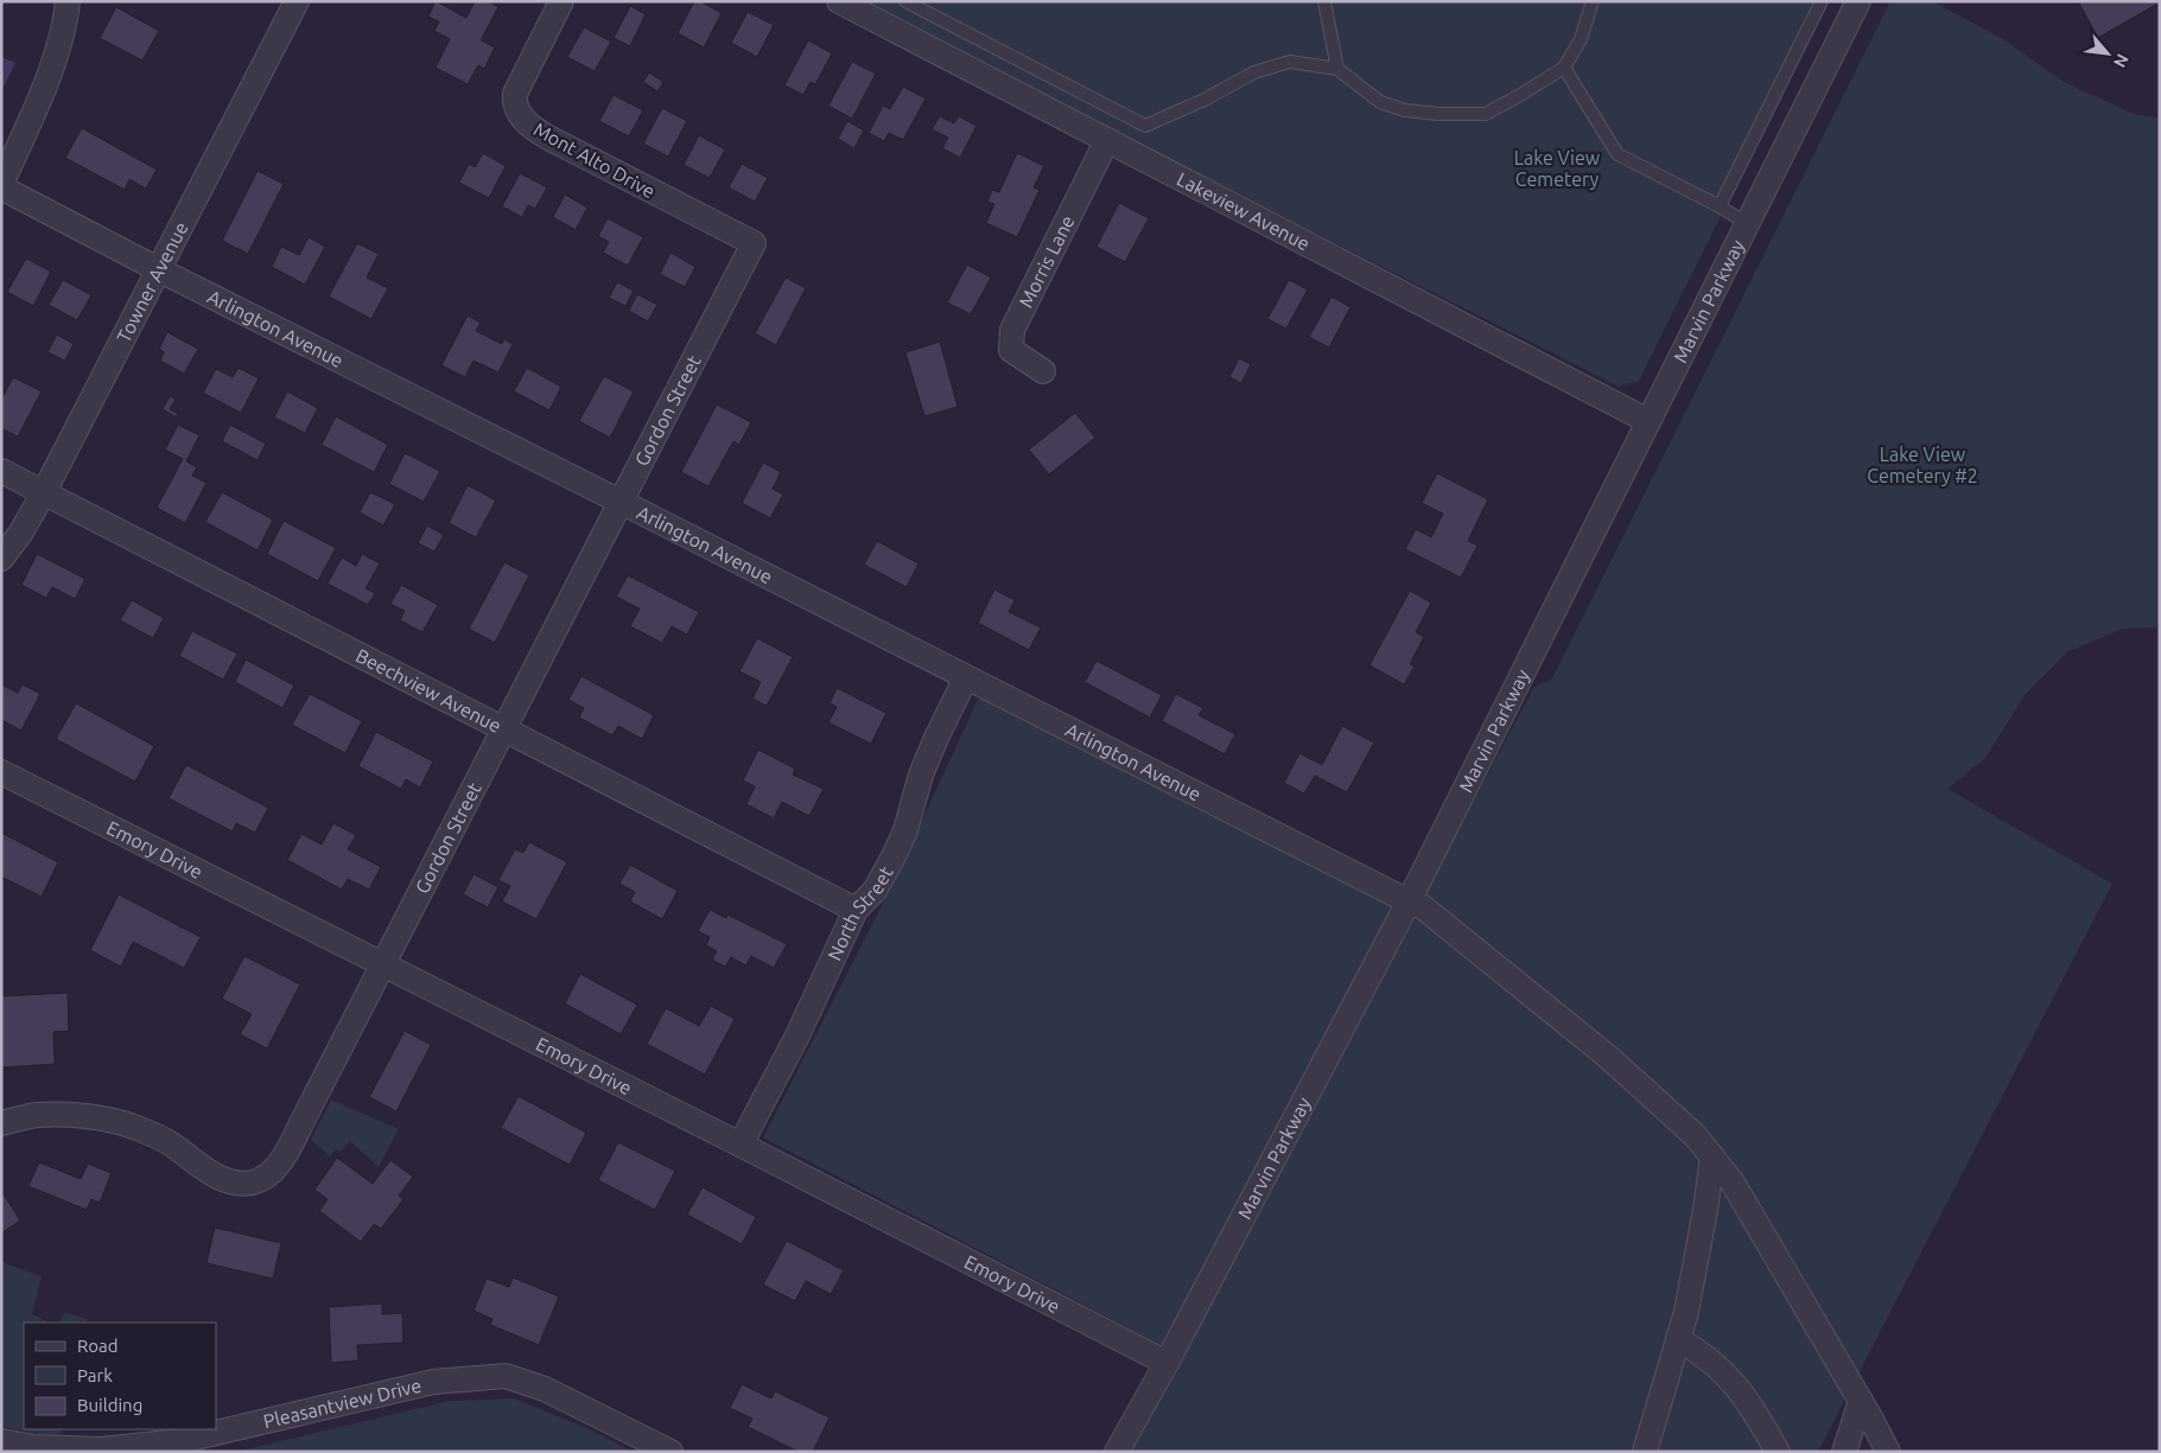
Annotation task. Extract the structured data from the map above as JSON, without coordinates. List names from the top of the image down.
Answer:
{
  "streets": {
    "street": [
      "Mont Alto Drive",
      "Lakeview Avenue",
      "Morris Lane",
      "Towner Avenue",
      "Marvin Parkway",
      "Arlington Avenue",
      "Gordon Street",
      "Beechview Avenue",
      "Emory Drive",
      "North Street",
      "Pleasantview Drive"
    ]
  },
  "crossings": [
    ["Mont Alto Drive", "Gordon Street"],
    ["Lakeview Avenue", "Morris Lane"],
    ["Lakeview Avenue", "Marvin Parkway"],
    ["Towner Avenue", "Arlington Avenue"],
    ["Towner Avenue", "Beechview Avenue"],
    ["Marvin Parkway", "Arlington Avenue"],
    ["Marvin Parkway", "Emory Drive"],
    ["Arlington Avenue", "Gordon Street"],
    ["Arlington Avenue", "North Street"],
    ["Gordon Street", "Beechview Avenue"],
    ["Gordon Street", "Emory Drive"],
    ["Beechview Avenue", "North Street"],
    ["Emory Drive", "North Street"]
  ],
  "parks": ["Lake View Cemetery", "Lake View Cemetery #2"],
  "legend": ["Road", "Park", "Building"],
  "north": "bottom right"
}
